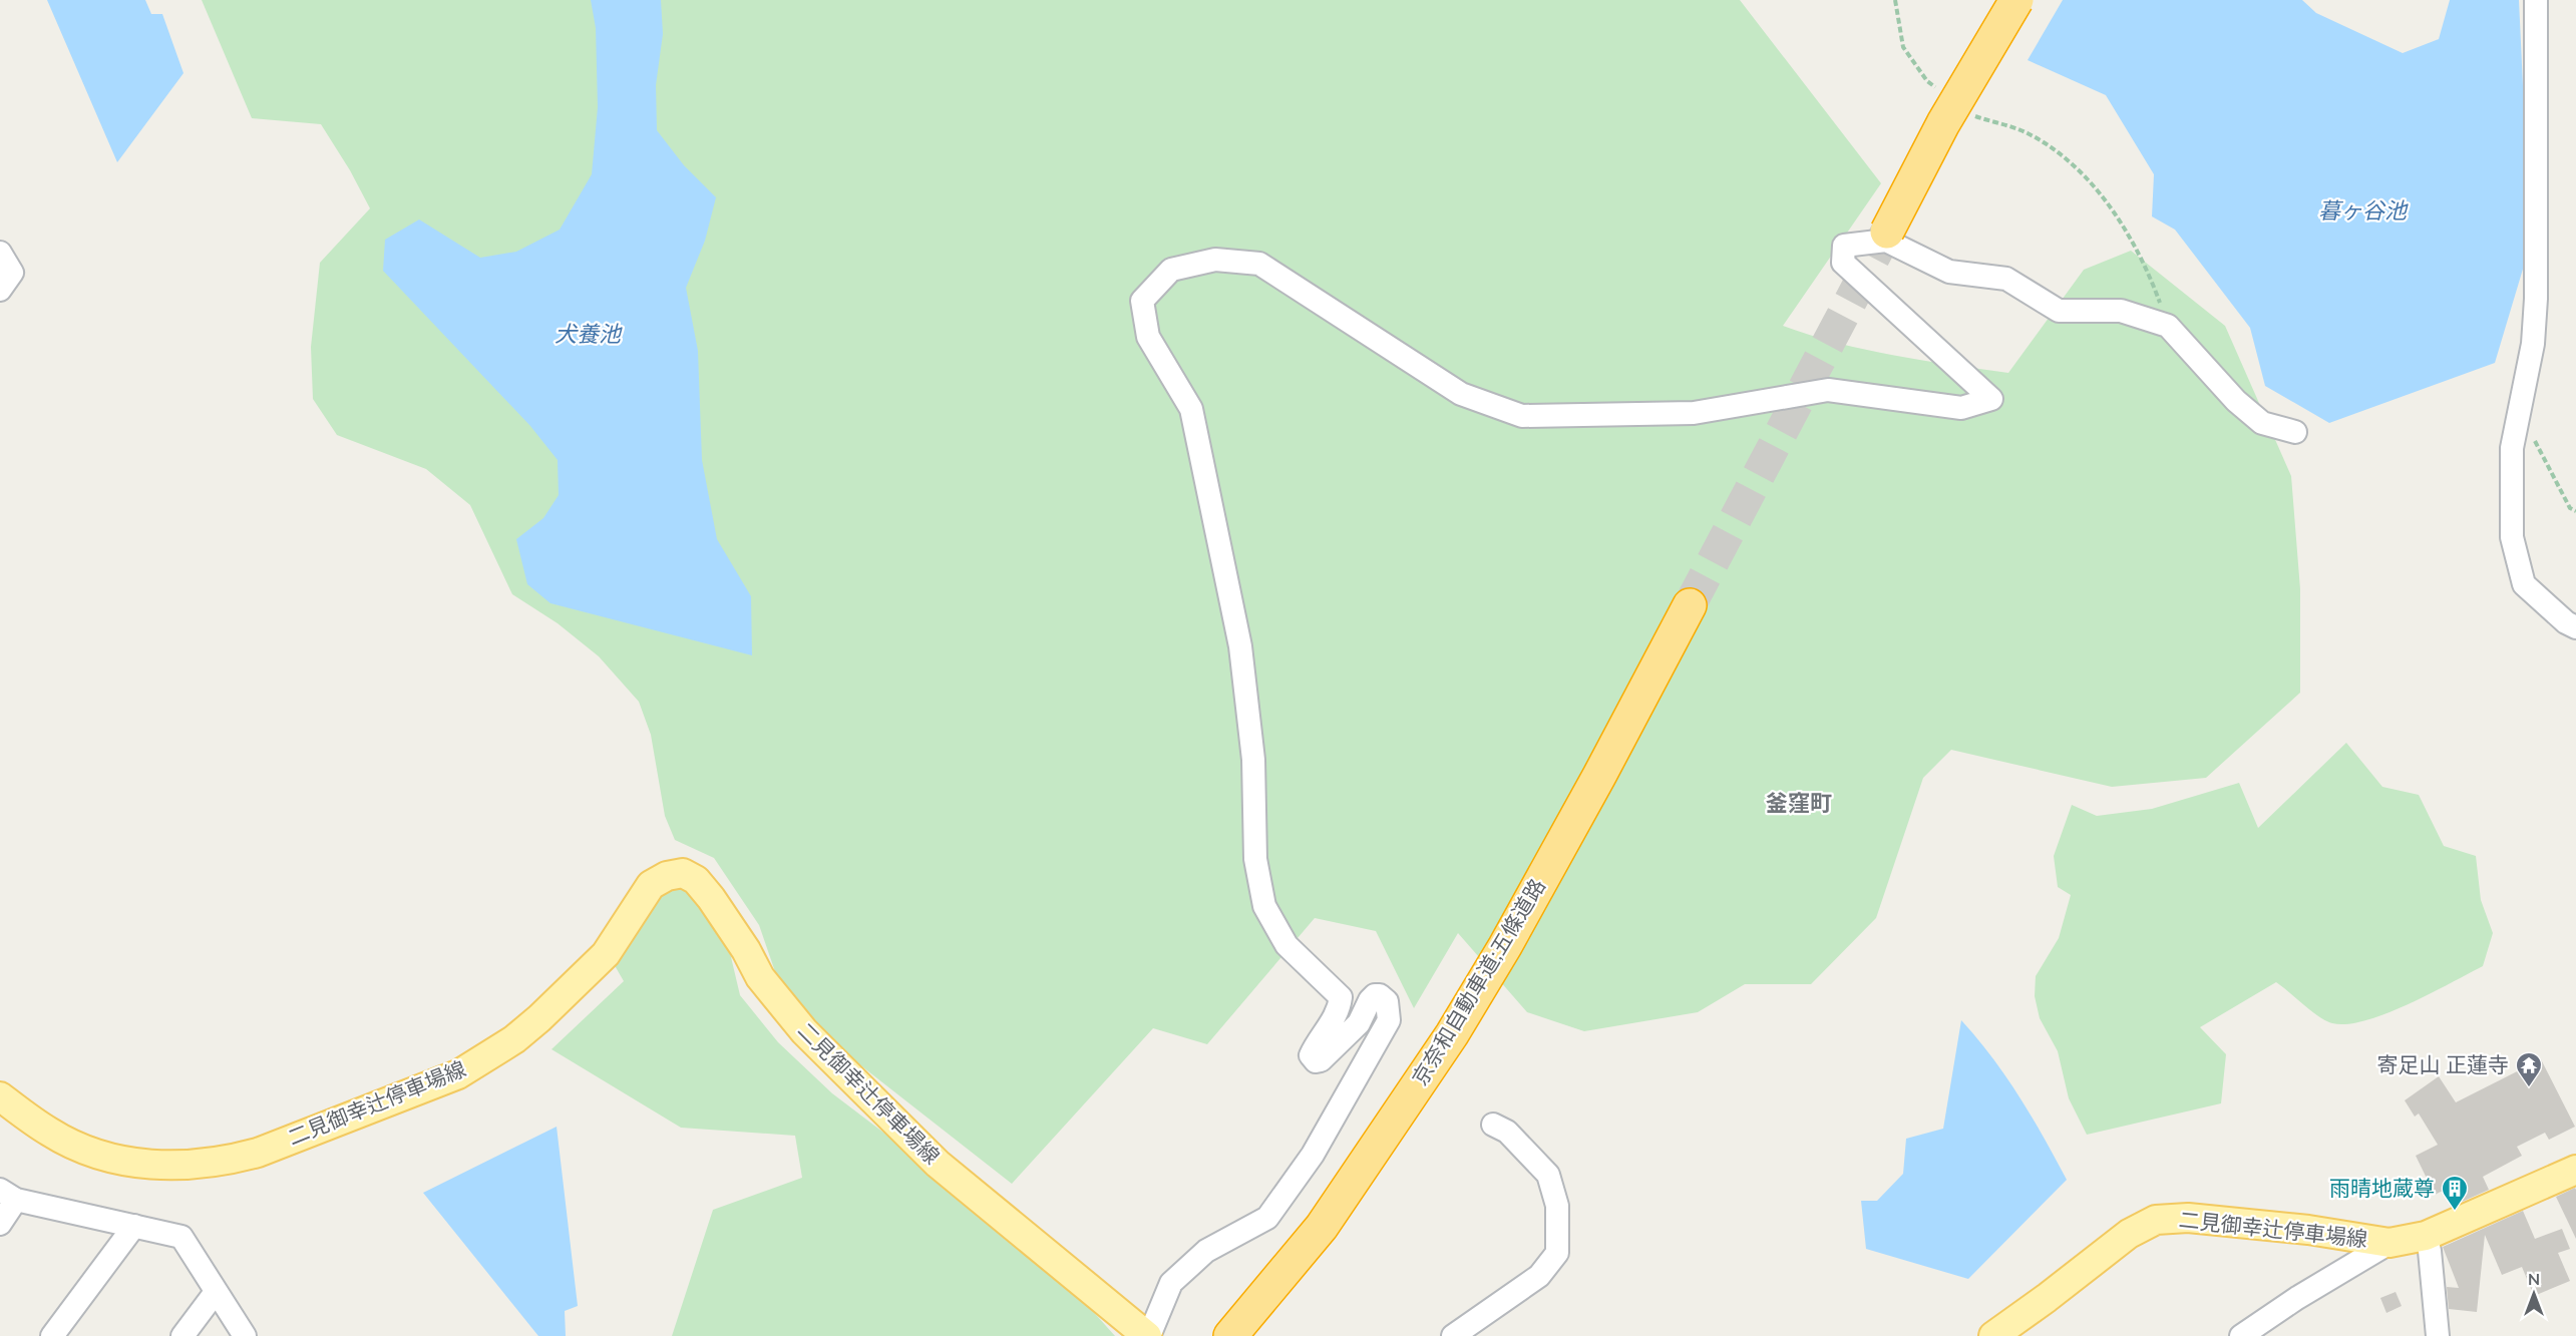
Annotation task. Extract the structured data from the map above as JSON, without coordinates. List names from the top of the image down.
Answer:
{
  "streets": {
    "highway": ["京奈和自動車道;五條道路"],
    "main road": ["二見御幸辻停車場線"]
  },
  "districts": ["釜窪町"],
  "water": ["暮ヶ谷池", "犬養池"],
  "places": {
    "temple": ["寄足山 正蓮寺"],
    "building": ["雨晴地蔵尊"]
  },
  "north": "top"
}
